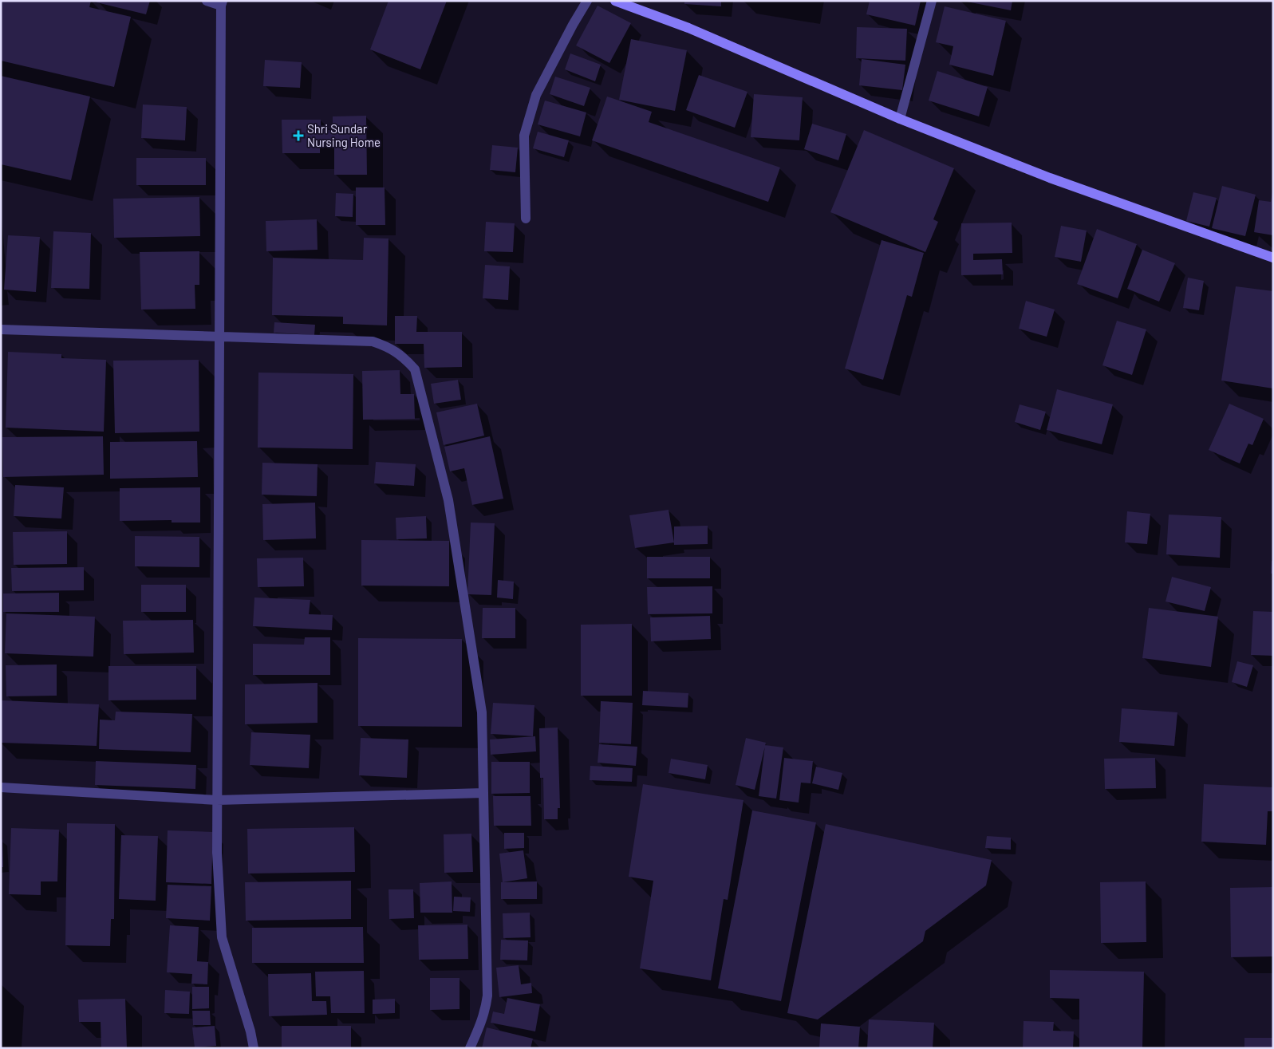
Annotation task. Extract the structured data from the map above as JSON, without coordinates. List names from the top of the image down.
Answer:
{
  "places": {
    "health": ["Shri Sundar Nursing Home"]
  }
}
